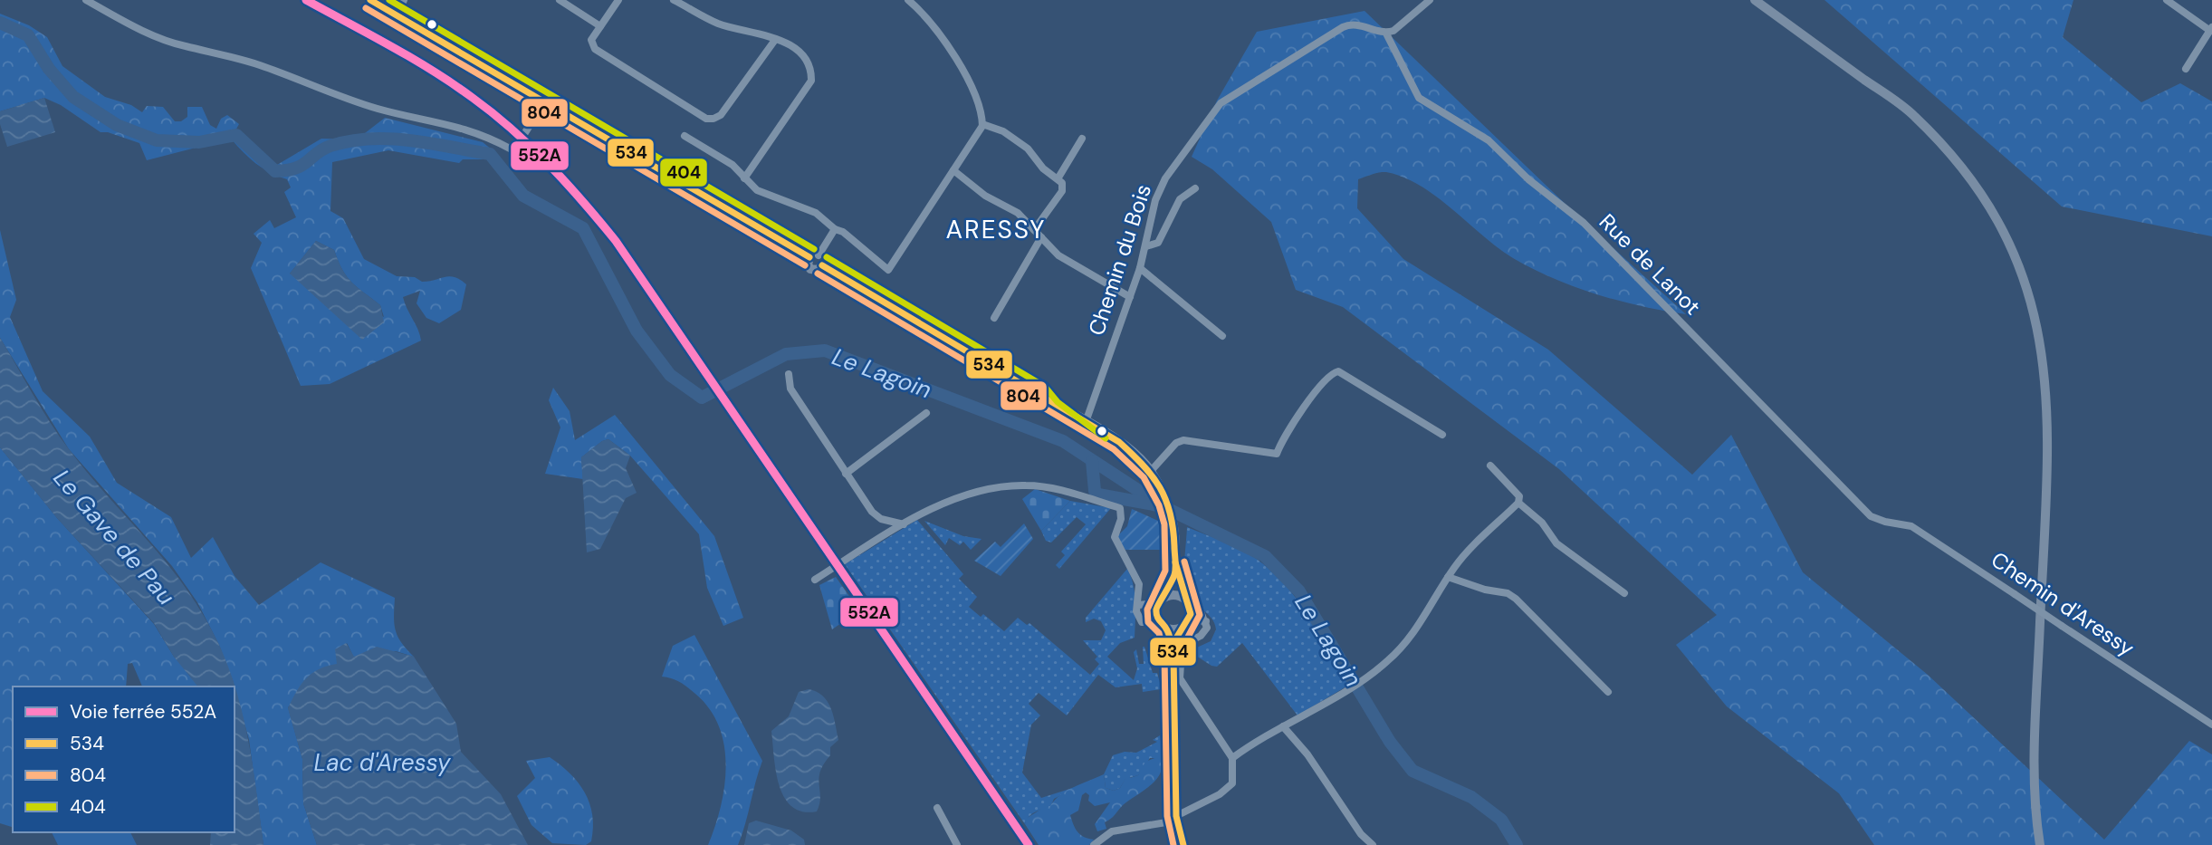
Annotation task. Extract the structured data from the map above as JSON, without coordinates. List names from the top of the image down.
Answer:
{
  "streets": {
    "street": ["Chemin du Bois", "Rue de Lanot", "Chemin d'Aressy"]
  },
  "crossings": [
    ["Chemin du Bois", "Rue de Lanot"],
    ["Rue de Lanot", "Chemin d'Aressy"]
  ],
  "districts": ["ARESSY"],
  "water": ["Le Lagoin", "Le Gave de Pau", "Lac d'Aressy"],
  "lines": [
    "rail line 552A",
    "transit line 534",
    "transit line 404",
    "transit line 804"
  ],
  "legend": [
    "Voie ferrée 552A",
    "534",
    "804",
    "404"
  ]
}
